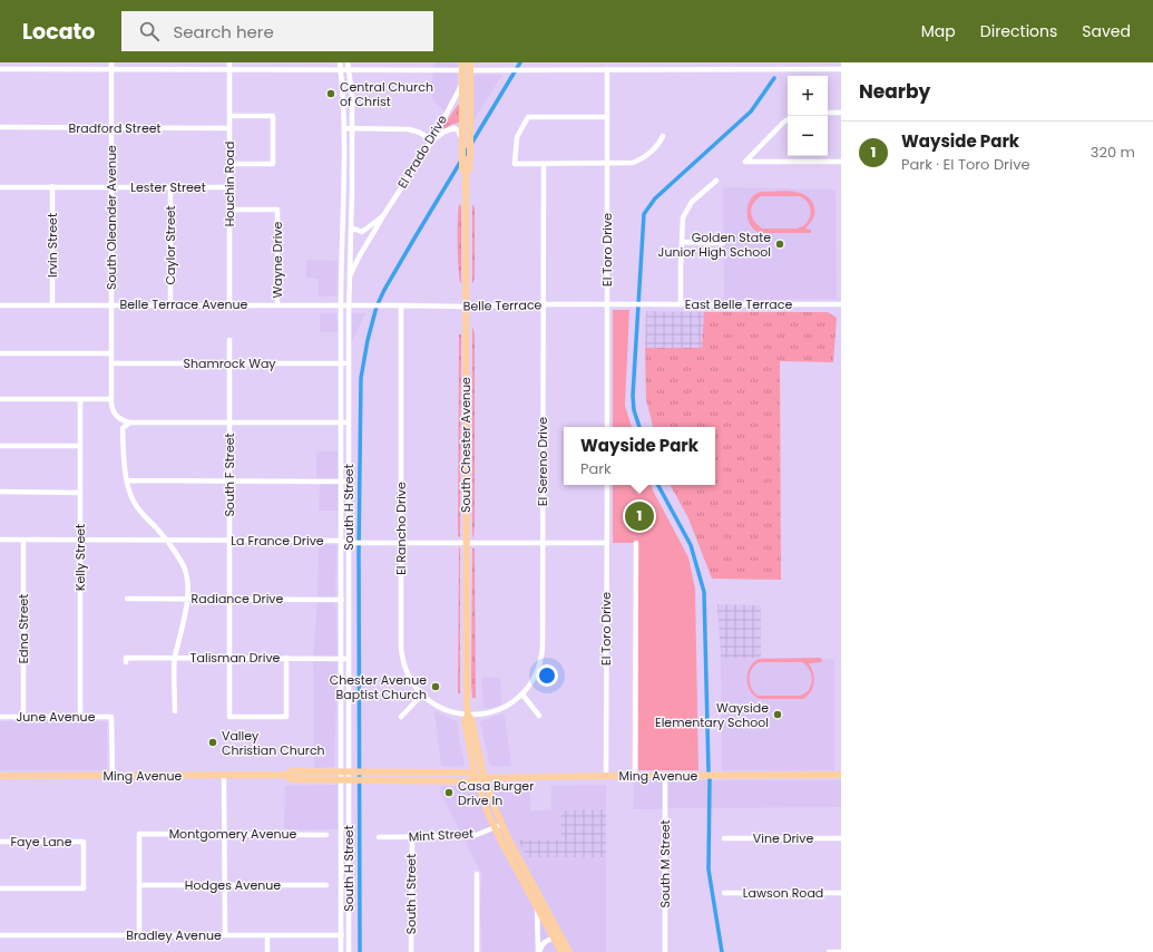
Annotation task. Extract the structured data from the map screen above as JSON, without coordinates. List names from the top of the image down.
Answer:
{
  "streets": {
    "main road": ["South Chester Avenue", "Ming Avenue"],
    "street": [
      "Bradford Street",
      "El Prado Drive",
      "Houchin Road",
      "Lester Street",
      "South Oleander Avenue",
      "Irvin Street",
      "Caylor Street",
      "El Toro Drive",
      "Wayne Drive",
      "Belle Terrace Avenue",
      "East Belle Terrace",
      "Belle Terrace",
      "Shamrock Way",
      "El Sereno Drive",
      "South F Street",
      "South H Street",
      "El Rancho Drive",
      "La France Drive",
      "Kelly Street",
      "Radiance Drive",
      "Edna Street",
      "Talisman Drive",
      "June Avenue",
      "Montgomery Avenue",
      "Mint Street",
      "Vine Drive",
      "Faye Lane",
      "South M Street",
      "Hodges Avenue",
      "Lawson Road",
      "South I Street",
      "Bradley Avenue"
    ]
  },
  "crossings": [
    ["Bradford Street", "Houchin Road"],
    ["Bradford Street", "South Oleander Avenue"],
    ["El Prado Drive", "South Chester Avenue"],
    ["El Prado Drive", "South H Street"],
    ["Houchin Road", "Lester Street"],
    ["Houchin Road", "Wayne Drive"],
    ["Houchin Road", "Belle Terrace Avenue"],
    ["Lester Street", "South Oleander Avenue"],
    ["Lester Street", "Irvin Street"],
    ["Lester Street", "Caylor Street"],
    ["South Oleander Avenue", "Belle Terrace Avenue"],
    ["South Oleander Avenue", "Shamrock Way"],
    ["Irvin Street", "Belle Terrace Avenue"],
    ["Caylor Street", "Belle Terrace Avenue"],
    ["El Toro Drive", "Belle Terrace"],
    ["El Toro Drive", "La France Drive"],
    ["El Toro Drive", "Ming Avenue"],
    ["Wayne Drive", "Belle Terrace Avenue"],
    ["Belle Terrace Avenue", "Belle Terrace"],
    ["Belle Terrace Avenue", "South H Street"],
    ["East Belle Terrace", "Belle Terrace"],
    ["Belle Terrace", "South Chester Avenue"],
    ["Belle Terrace", "El Sereno Drive"],
    ["Belle Terrace", "El Rancho Drive"],
    ["Shamrock Way", "South F Street"],
    ["Shamrock Way", "South H Street"],
    ["South Chester Avenue", "El Sereno Drive"],
    ["South Chester Avenue", "El Rancho Drive"],
    ["South Chester Avenue", "La France Drive"],
    ["South Chester Avenue", "Ming Avenue"],
    ["South Chester Avenue", "Mint Street"],
    ["El Sereno Drive", "El Rancho Drive"],
    ["El Sereno Drive", "La France Drive"],
    ["South F Street", "La France Drive"],
    ["South F Street", "Radiance Drive"],
    ["South F Street", "Talisman Drive"],
    ["South H Street", "La France Drive"],
    ["South H Street", "Radiance Drive"],
    ["South H Street", "Talisman Drive"],
    ["South H Street", "Ming Avenue"],
    ["South H Street", "Bradley Avenue"],
    ["El Rancho Drive", "La France Drive"],
    ["La France Drive", "Kelly Street"],
    ["La France Drive", "Edna Street"],
    ["Kelly Street", "June Avenue"],
    ["Edna Street", "June Avenue"],
    ["June Avenue", "Ming Avenue"],
    ["Ming Avenue", "South M Street"],
    ["Montgomery Avenue", "Hodges Avenue"],
    ["Mint Street", "South I Street"]
  ],
  "places": [
    "Central Church of Christ",
    "Golden State Junior High School",
    "Chester Avenue Baptist Church",
    "Wayside Elementary School",
    "Valley Christian Church",
    "Casa Burger Drive In"
  ],
  "page": {
    "header": "Locato",
    "search": "Search here",
    "nav": ["Map", "Directions", "Saved"],
    "heading": "Nearby",
    "map_buttons": ["+", "−"],
    "list": [
      {
        "mark": "1",
        "name": "Wayside Park",
        "note": "Park · El Toro Drive",
        "value": "320 m"
      }
    ],
    "popup": ["Wayside Park", "Park"],
    "pins": "1"
  }
}
